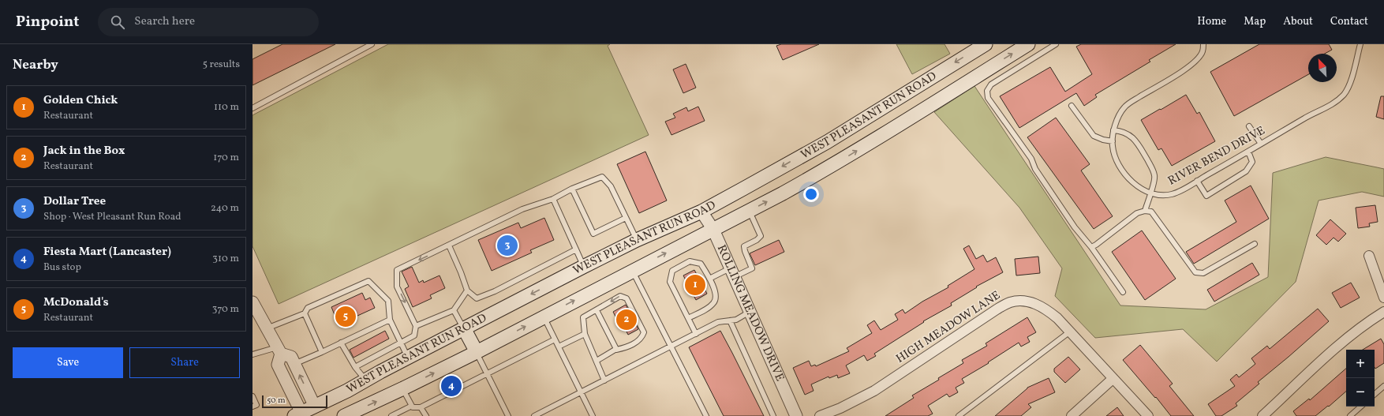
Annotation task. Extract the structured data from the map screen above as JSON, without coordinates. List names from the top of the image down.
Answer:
{
  "streets": {
    "main road": ["WEST PLEASANT RUN ROAD"],
    "street": ["ROLLING MEADOW DRIVE", "HIGH MEADOW LANE"],
    "lane": ["RIVER BEND DRIVE"]
  },
  "crossings": [
    ["WEST PLEASANT RUN ROAD", "ROLLING MEADOW DRIVE"]
  ],
  "scale_bar": "50 m",
  "north": "top left",
  "page": {
    "header": "Pinpoint",
    "search": "Search here",
    "nav": [
      "Home",
      "Map",
      "About",
      "Contact"
    ],
    "heading": ["Nearby", "5 results"],
    "list": [
      {
        "mark": "1",
        "name": "Golden Chick",
        "note": "Restaurant",
        "value": "110 m"
      },
      {
        "mark": "2",
        "name": "Jack in the Box",
        "note": "Restaurant",
        "value": "170 m"
      },
      {
        "mark": "3",
        "name": "Dollar Tree",
        "note": "Shop · West Pleasant Run Road",
        "value": "240 m"
      },
      {
        "mark": "4",
        "name": "Fiesta Mart (Lancaster)",
        "note": "Bus stop",
        "value": "310 m"
      },
      {
        "mark": "5",
        "name": "McDonald's",
        "note": "Restaurant",
        "value": "370 m"
      }
    ],
    "pins": [
      "3",
      "1",
      "5",
      "2",
      "4"
    ],
    "buttons": ["Save", "Share"],
    "map_buttons": ["+", "−"],
    "scale": "50 m"
  }
}
